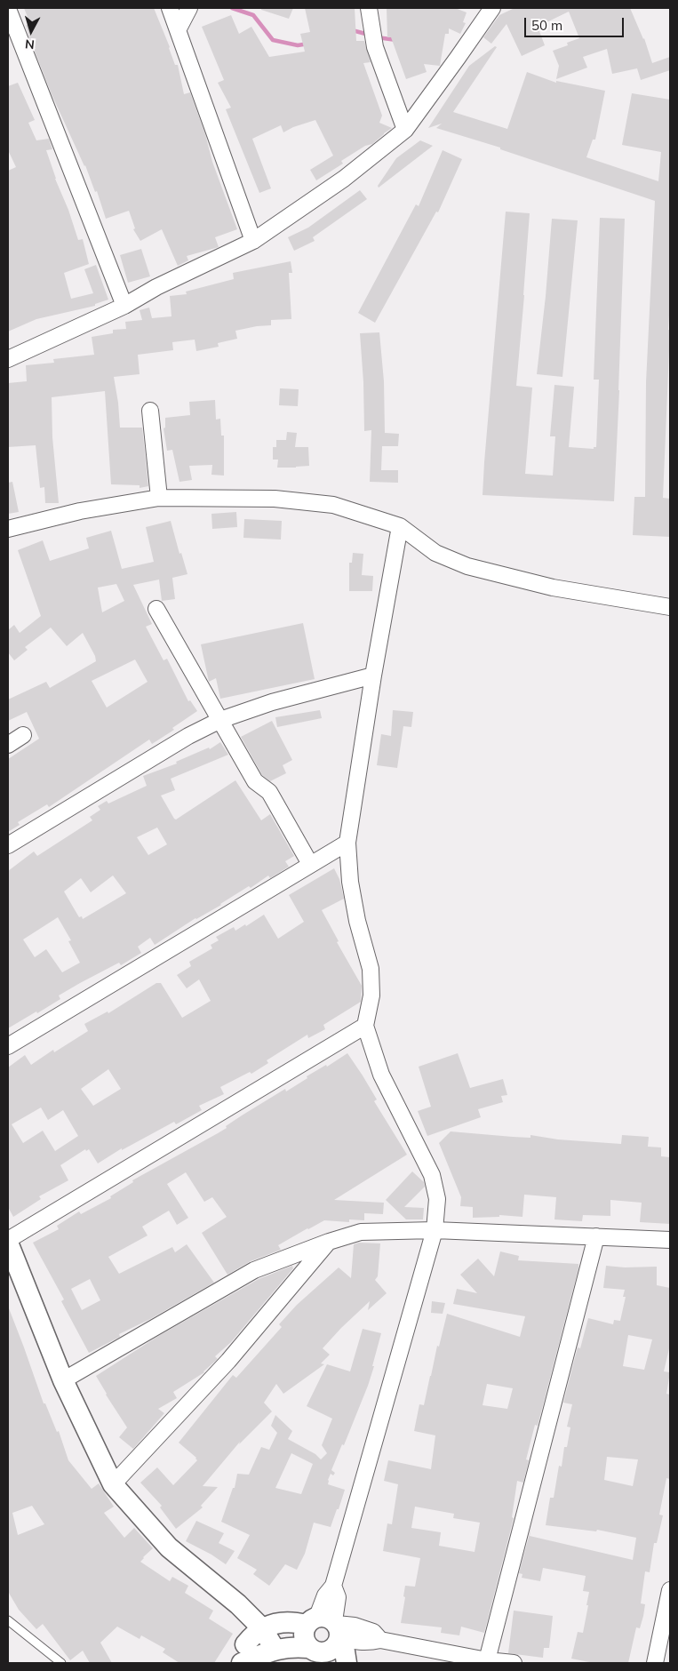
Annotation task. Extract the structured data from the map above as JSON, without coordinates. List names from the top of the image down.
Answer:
{
  "scale_bar": "50 m",
  "north": "bottom"
}
